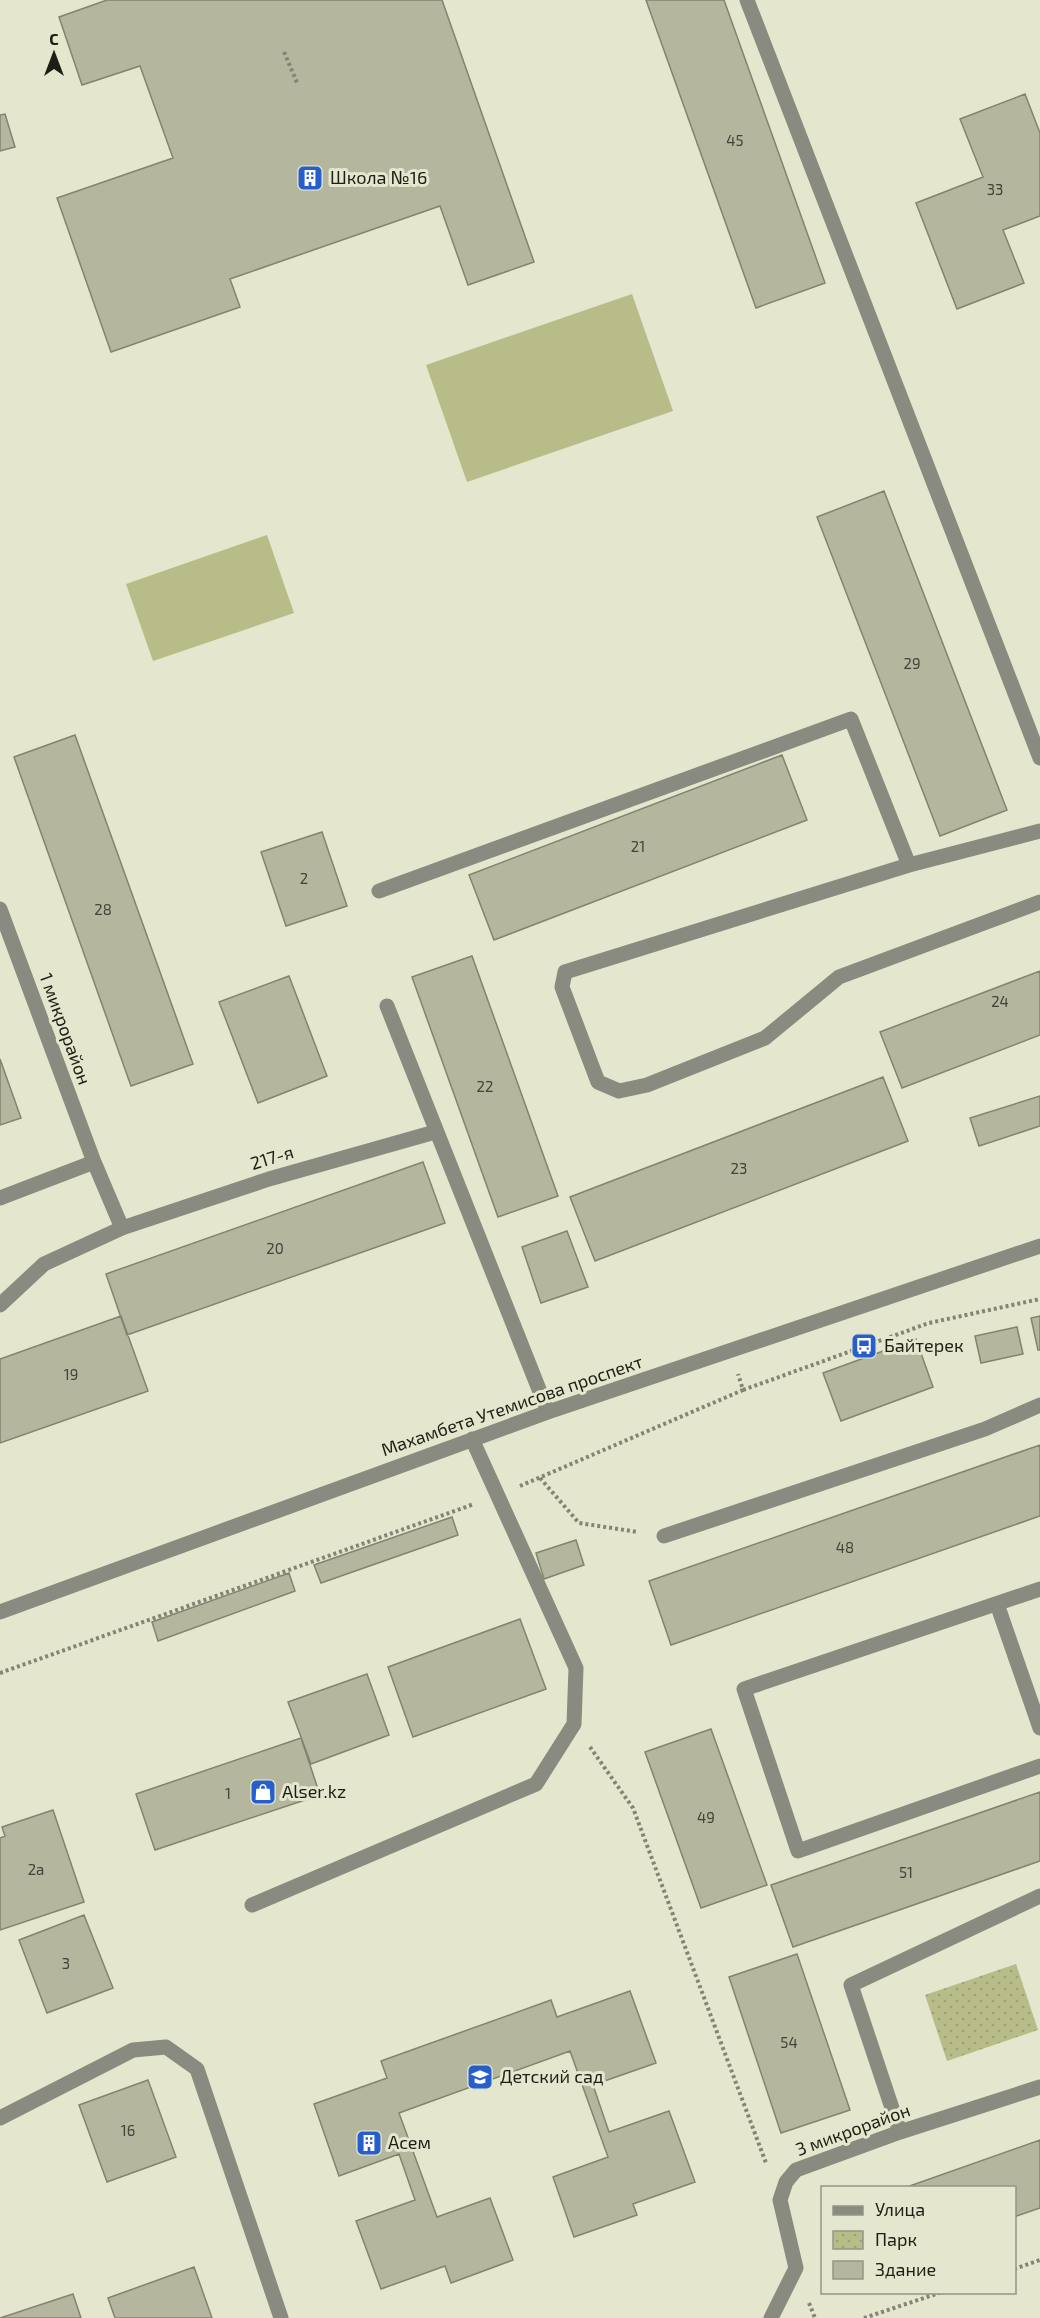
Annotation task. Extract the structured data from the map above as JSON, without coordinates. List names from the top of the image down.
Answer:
{
  "streets": {
    "street": [
      "1 микрорайон",
      "217-я",
      "Махамбета Утемисова проспект",
      "3 микрорайон"
    ]
  },
  "crossings": [
    ["1 микрорайон", "217-я"]
  ],
  "places": {
    "building": ["Школа №16", "Асем"],
    "bus stop": ["Байтерек"],
    "shop": ["Alser.kz"],
    "school or university": ["Детский сад"]
  },
  "house_numbers": [
    "45",
    "33",
    "29",
    "21",
    "2",
    "28",
    "24",
    "22",
    "23",
    "20",
    "19",
    "48",
    "1",
    "49",
    "2а",
    "51",
    "3",
    "54",
    "16"
  ],
  "legend": ["Улица", "Парк", "Здание"],
  "north": "top"
}
